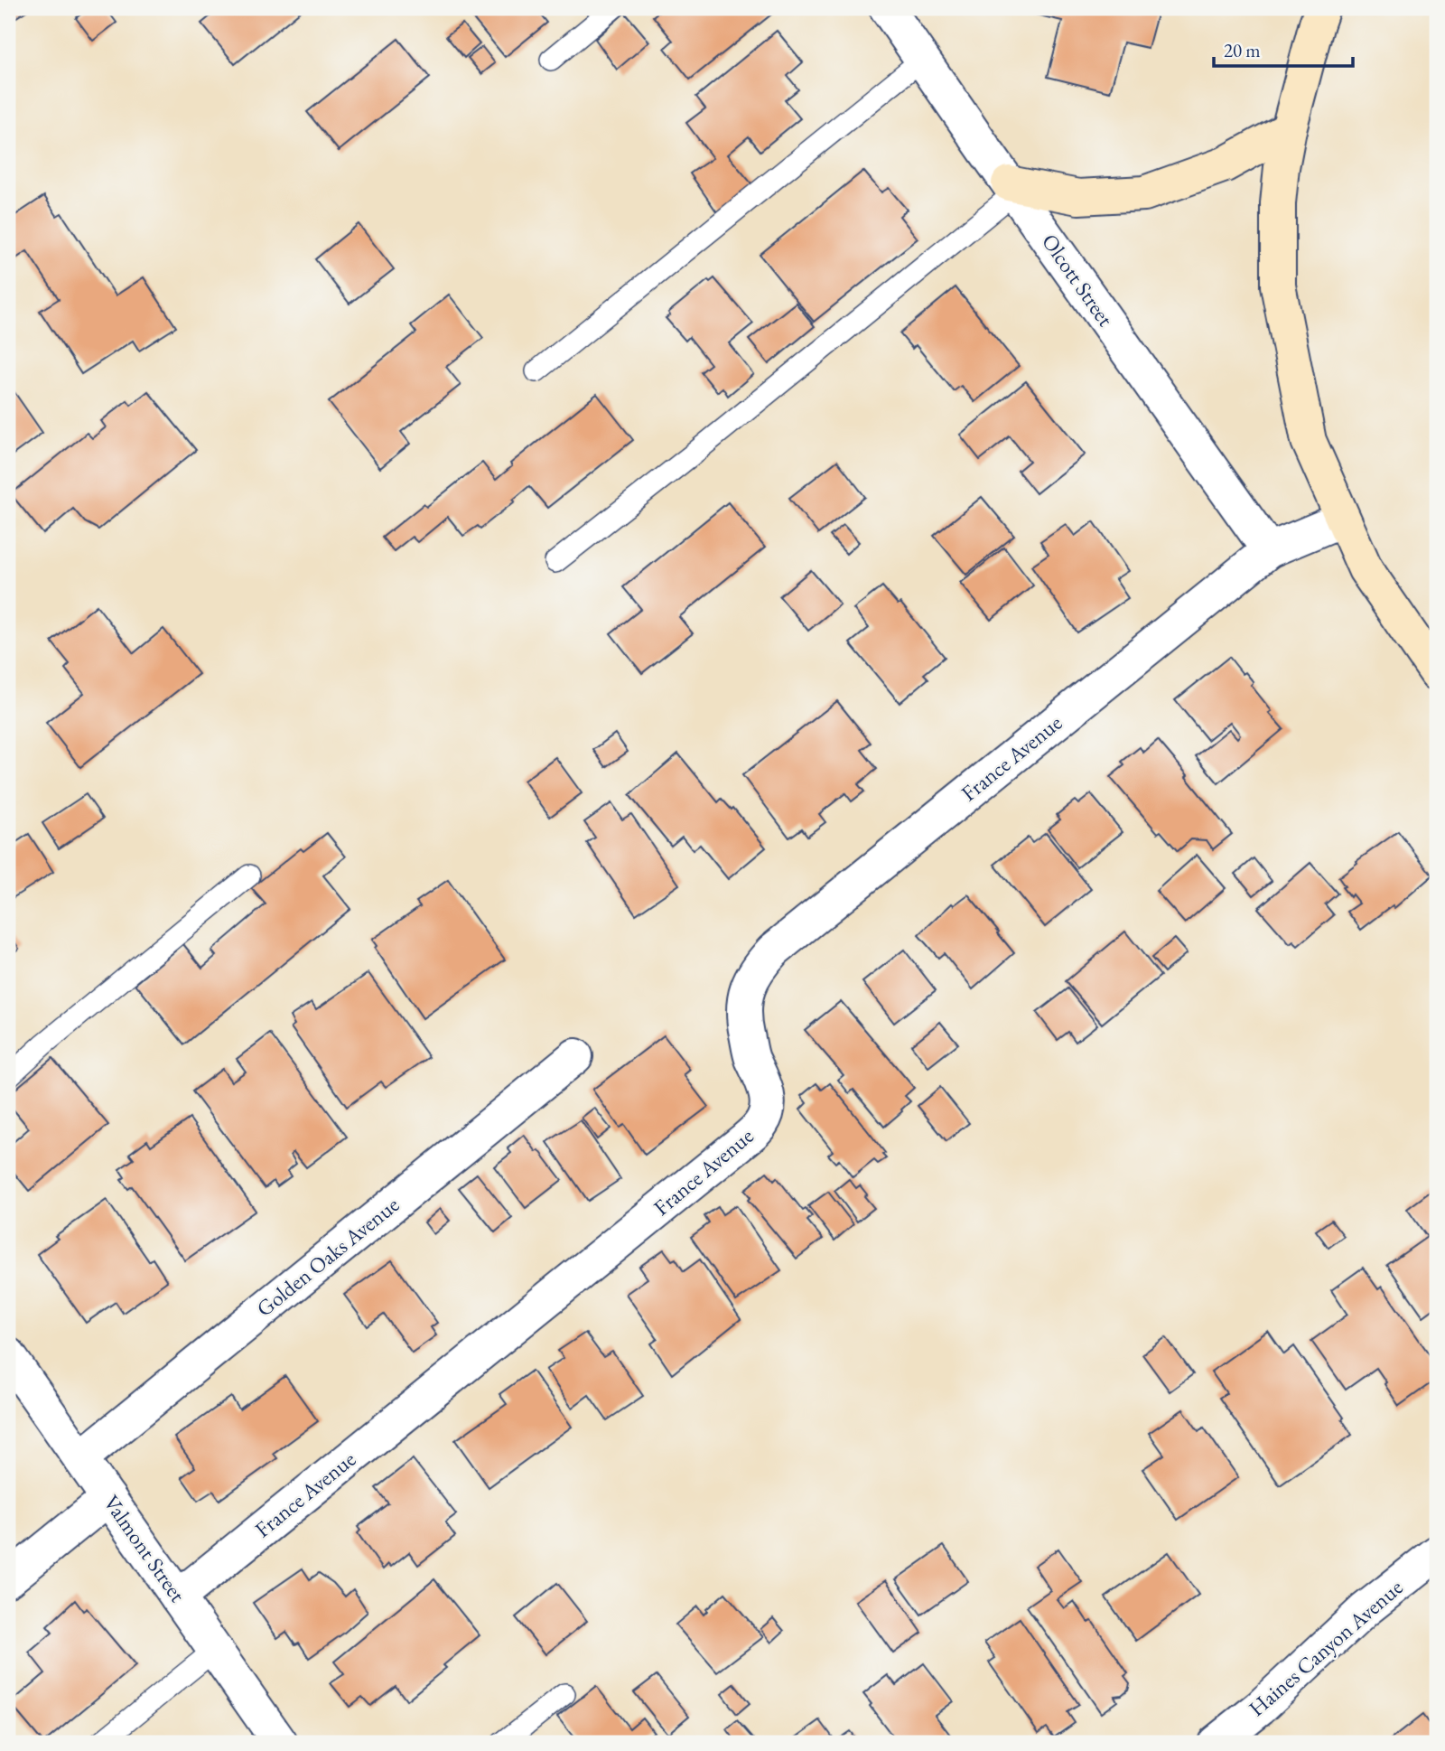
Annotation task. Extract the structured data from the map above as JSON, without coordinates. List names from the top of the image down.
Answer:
{
  "streets": {
    "street": [
      "Olcott Street",
      "France Avenue",
      "Golden Oaks Avenue",
      "Valmont Street",
      "Haines Canyon Avenue"
    ]
  },
  "crossings": [
    ["Olcott Street", "France Avenue"],
    ["France Avenue", "Valmont Street"],
    ["Golden Oaks Avenue", "Valmont Street"]
  ],
  "scale_bar": "20 m"
}
